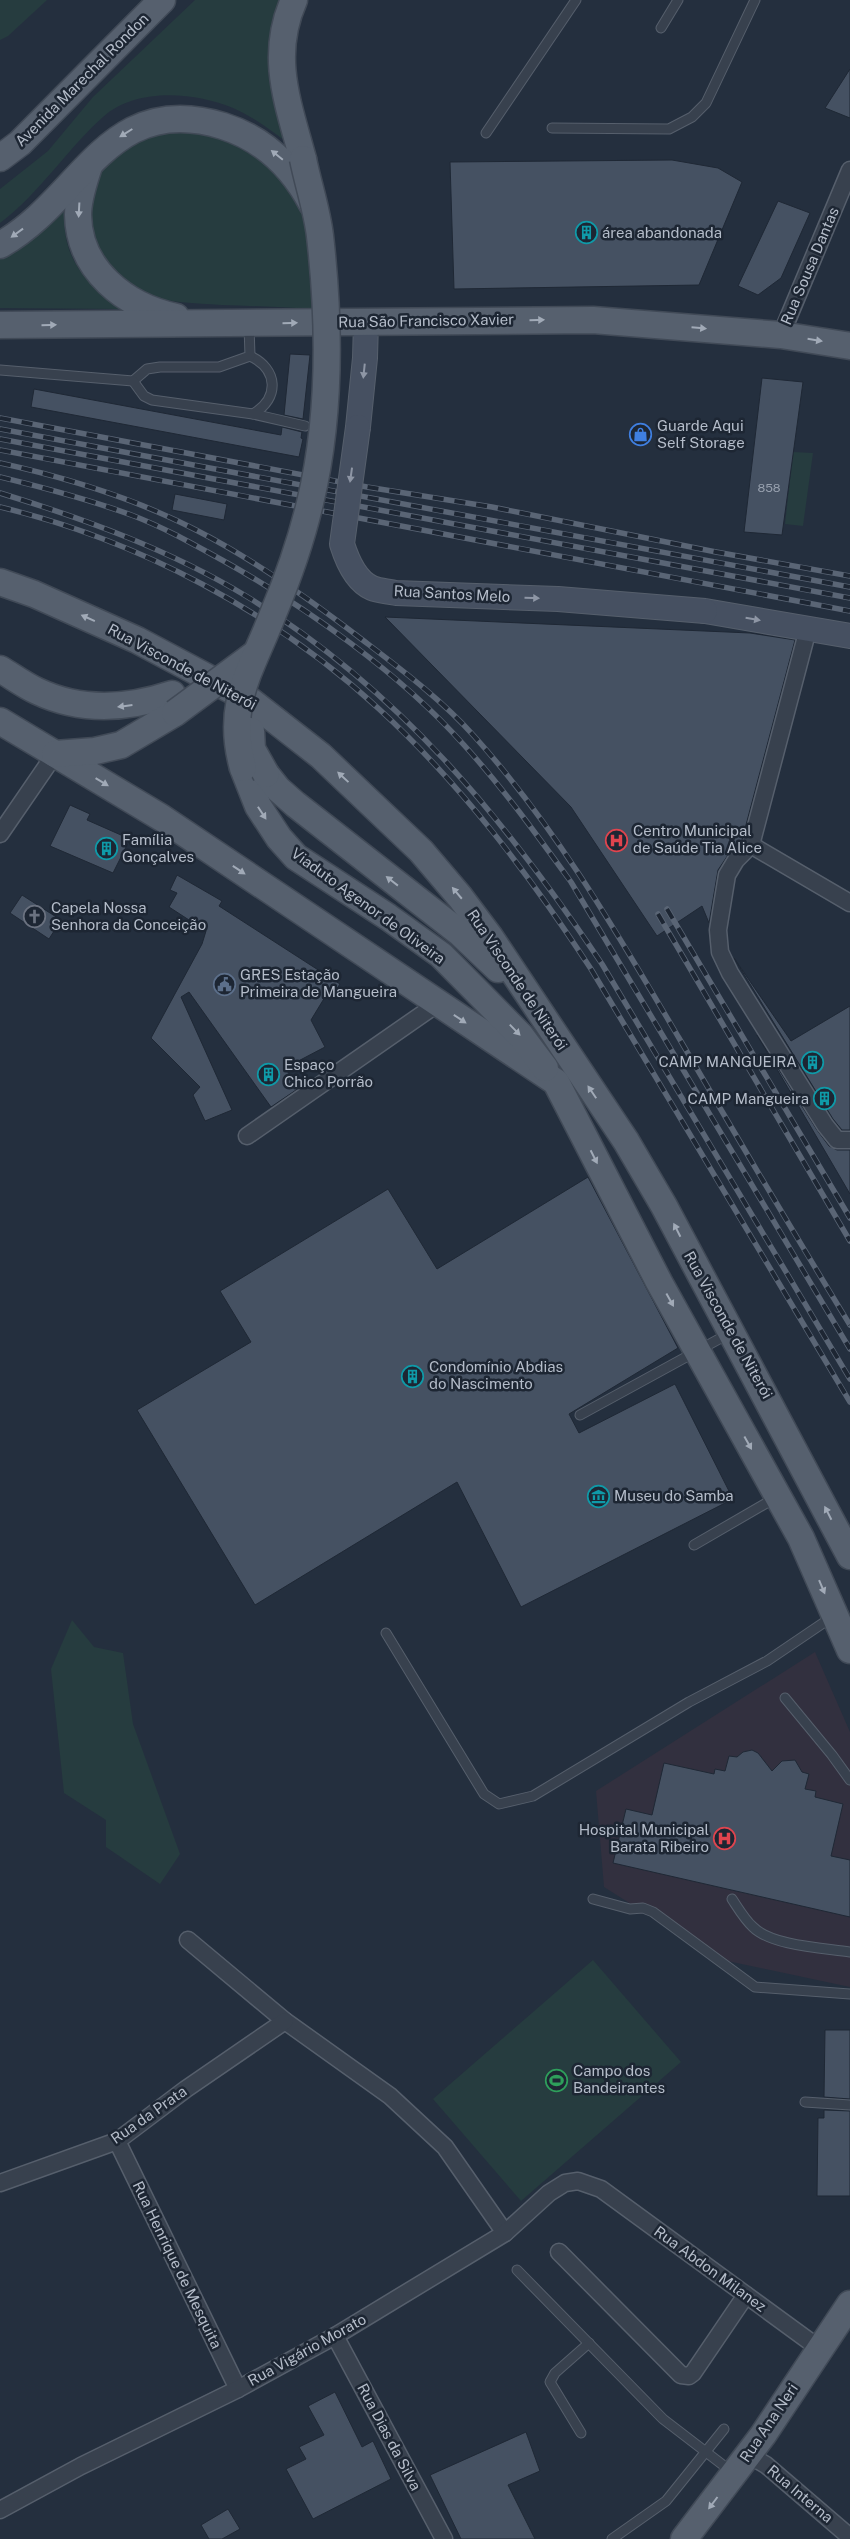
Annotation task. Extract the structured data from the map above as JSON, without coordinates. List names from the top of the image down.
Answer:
{
  "streets": {
    "main road": [
      "Avenida Marechal Rondon",
      "Rua São Francisco Xavier",
      "Rua Santos Melo",
      "Rua Visconde de Niterói",
      "Viaduto Agenor de Oliveira",
      "Rua Ana Neri"
    ],
    "street": [
      "Rua Sousa Dantas",
      "Rua da Prata",
      "Rua Henrique de Mesquita",
      "Rua Abdon Milanez",
      "Rua Vigário Morato",
      "Rua Dias da Silva",
      "Rua Interna"
    ]
  },
  "crossings": [
    ["Rua Sousa Dantas", "Rua São Francisco Xavier"],
    ["Rua São Francisco Xavier", "Rua Santos Melo"],
    ["Rua Visconde de Niterói", "Viaduto Agenor de Oliveira"],
    ["Rua da Prata", "Rua Henrique de Mesquita"],
    ["Rua Henrique de Mesquita", "Rua Vigário Morato"],
    ["Rua Abdon Milanez", "Rua Vigário Morato"],
    ["Rua Abdon Milanez", "Rua Ana Neri"],
    ["Rua Vigário Morato", "Rua Dias da Silva"],
    ["Rua Ana Neri", "Rua Interna"]
  ],
  "one_way": ["Rua São Francisco Xavier"],
  "places": {
    "building": [
      "área abandonada",
      "Família Gonçalves",
      "CAMP MANGUEIRA",
      "Espaço Chico Porrão",
      "CAMP Mangueira",
      "Condomínio Abdias do Nascimento"
    ],
    "shop": ["Guarde Aqui Self Storage"],
    "hospital": ["Centro Municipal de Saúde Tia Alice", "Hospital Municipal Barata Ribeiro"],
    "church": ["Capela Nossa Senhora da Conceição"],
    "public building": ["GRES Estação Primeira de Mangueira"],
    "museum": ["Museu do Samba"],
    "sports": ["Campo dos Bandeirantes"]
  },
  "house_numbers": ["858"]
}
